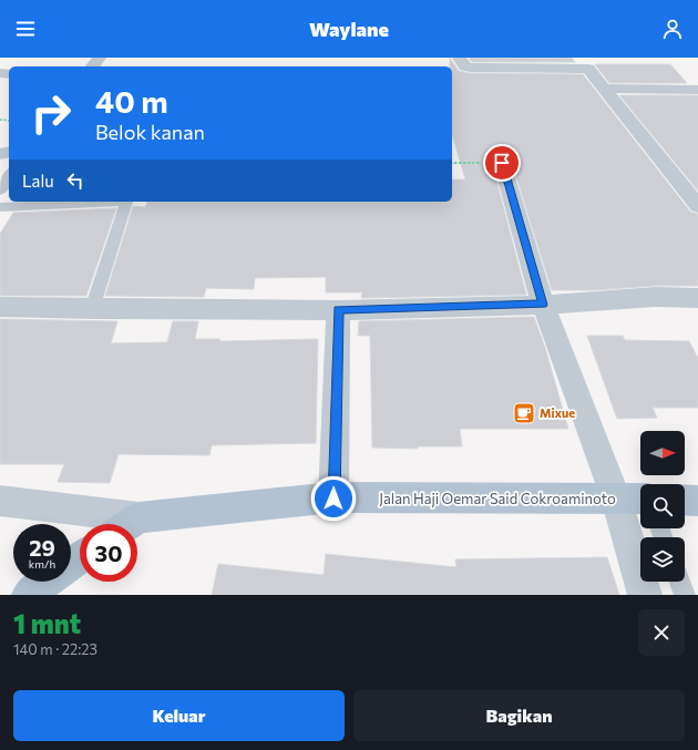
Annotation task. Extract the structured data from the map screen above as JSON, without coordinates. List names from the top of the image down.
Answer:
{
  "streets": {
    "main road": ["Jalan Haji Oemar Said Cokroaminoto"]
  },
  "places": {
    "cafe": ["Mixue"]
  },
  "north": "right",
  "page": {
    "header": "Waylane",
    "turn": ["40 m", "Belok kanan"],
    "then": "Lalu",
    "speed": "29 km/h",
    "limit": "30",
    "heading": ["1 mnt", "140 m · 22:23"],
    "buttons": ["Keluar", "Bagikan"]
  }
}
